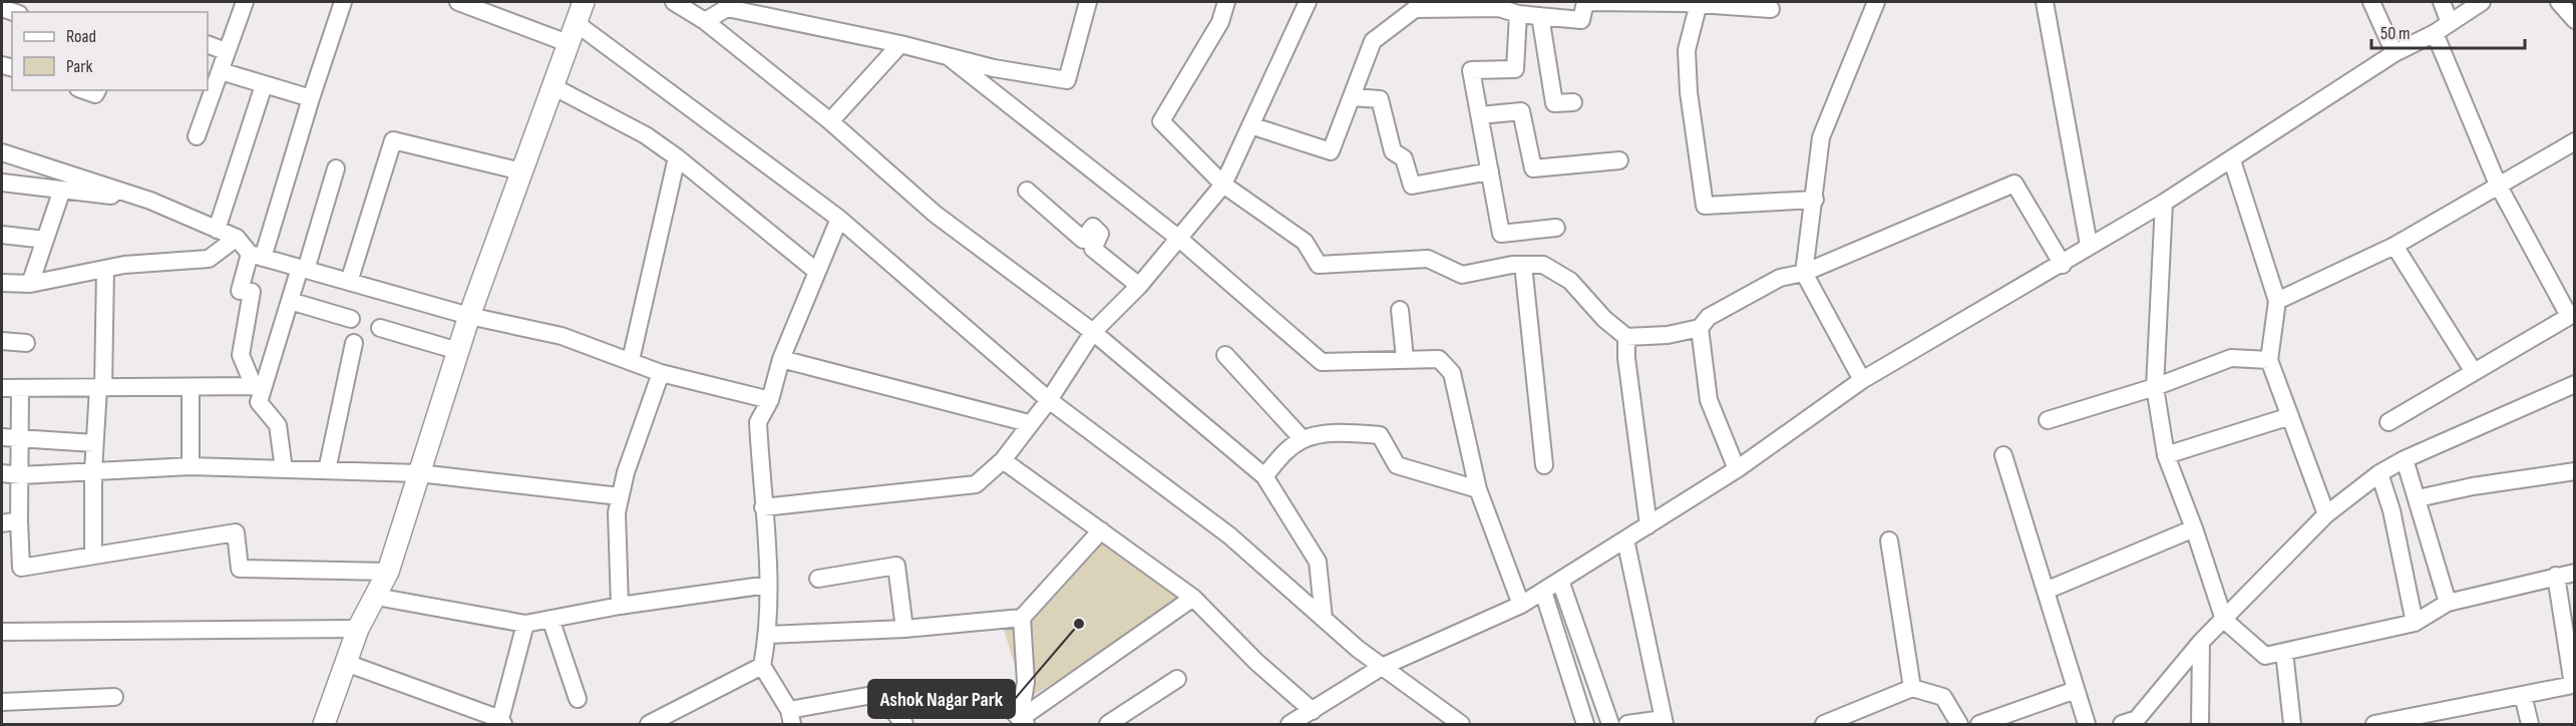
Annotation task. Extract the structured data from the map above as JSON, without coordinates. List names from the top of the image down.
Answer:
{
  "places": ["Ashok Nagar Park"],
  "legend": ["Road", "Park"],
  "scale_bar": "50 m"
}
